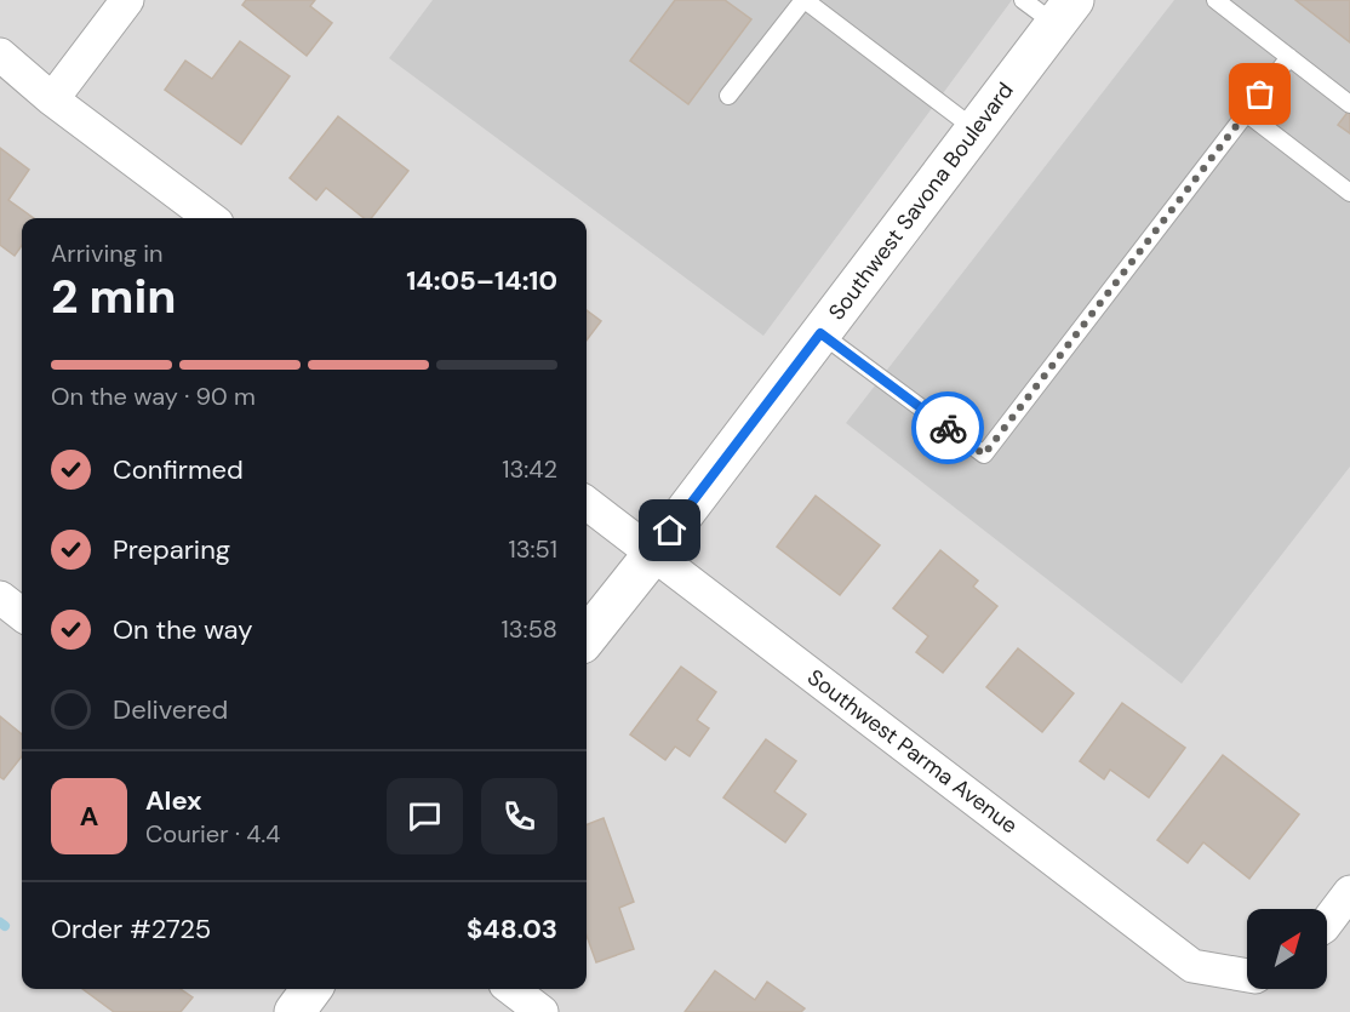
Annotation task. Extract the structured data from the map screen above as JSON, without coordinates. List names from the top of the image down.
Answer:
{
  "streets": {
    "street": ["Southwest Savona Boulevard", "Southwest Parma Avenue"]
  },
  "crossings": [
    ["Southwest Savona Boulevard", "Southwest Parma Avenue"]
  ],
  "north": "top right",
  "page": {
    "heading": ["2 min", "Arriving in", "14:05–14:10"],
    "panel": [
      "Alex",
      "Courier · 4.4",
      "Order #2725",
      "$48.03"
    ],
    "bar": "On the way · 90 m",
    "list": [
      ["Confirmed", "13:42"],
      ["Preparing", "13:51"],
      ["On the way", "13:58"],
      "Delivered"
    ],
    "round": "A"
  }
}
